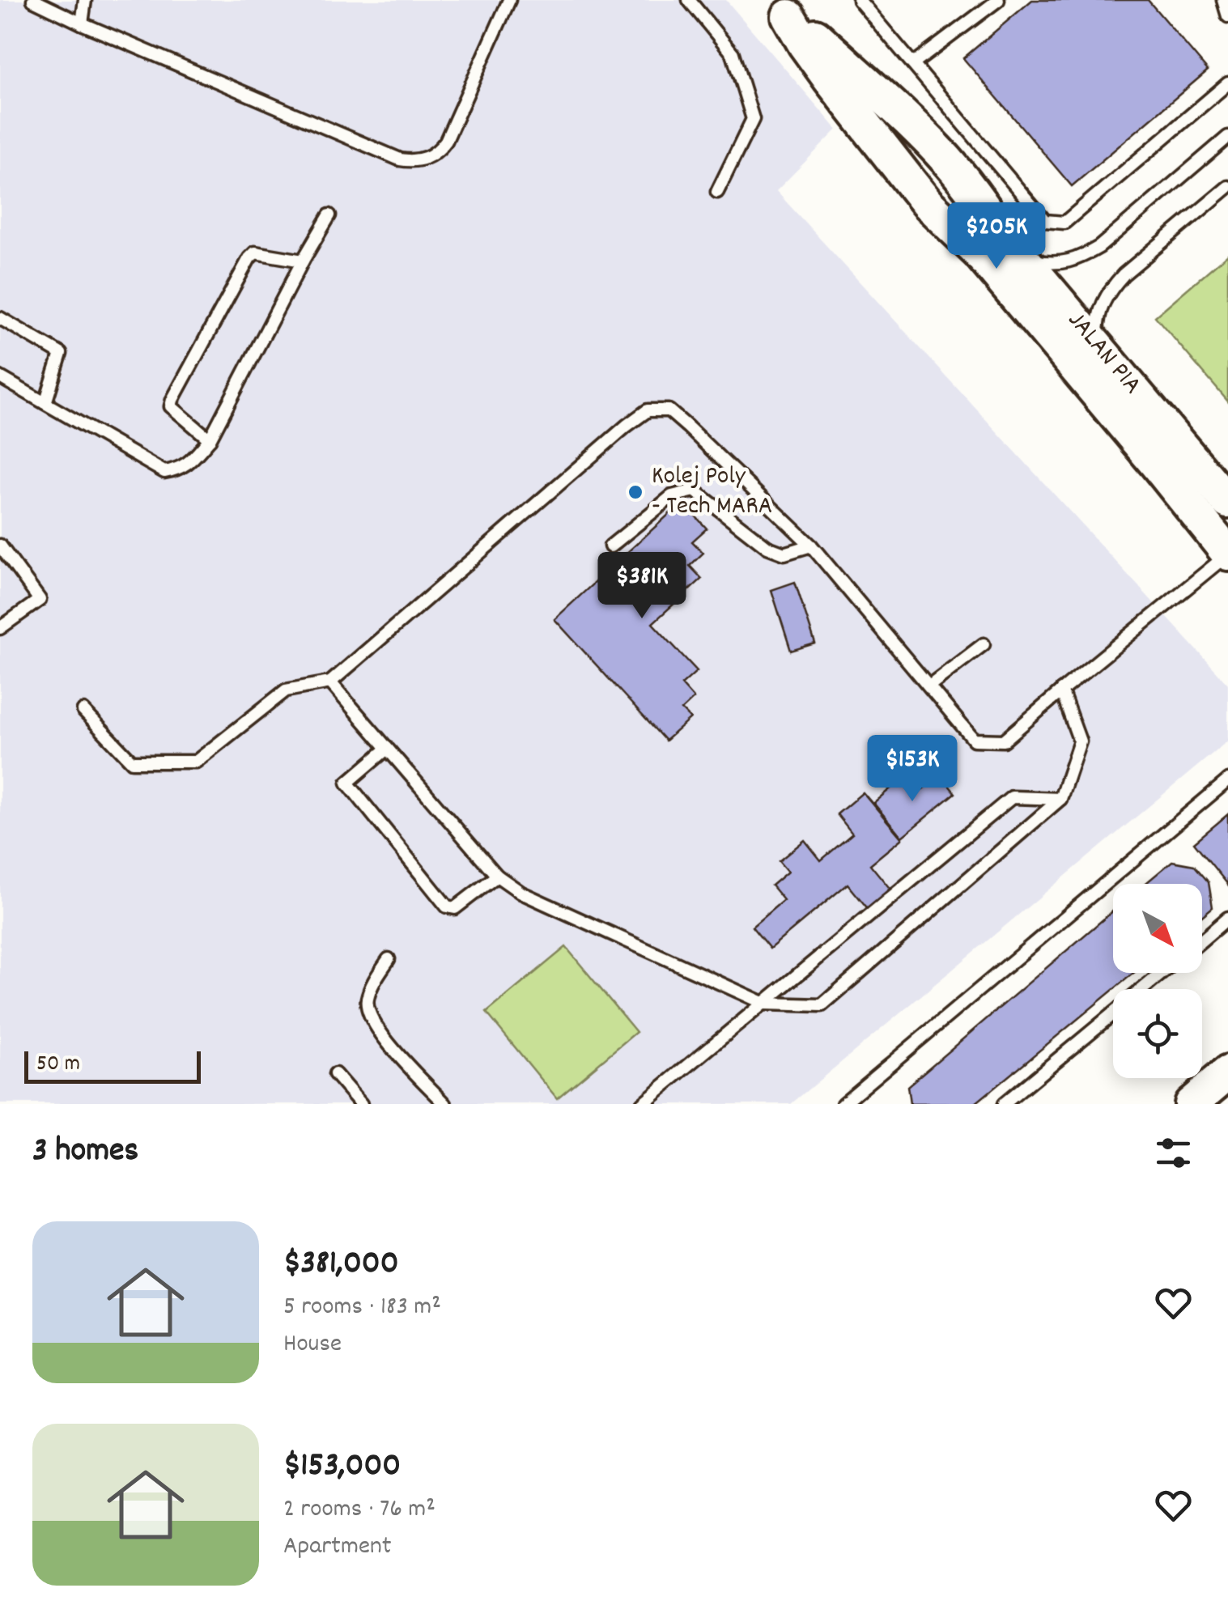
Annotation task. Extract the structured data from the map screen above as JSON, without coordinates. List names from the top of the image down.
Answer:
{
  "streets": {
    "main road": ["JALAN P1A"]
  },
  "places": ["Kolej Poly - Tech MARA"],
  "scale_bar": "50 m",
  "north": "bottom right",
  "page": {
    "price": ["$205K", "$381K", "$153K"],
    "scale": "50 m",
    "heading": "3 homes",
    "list": [
      {
        "name": "$381,000",
        "note": "5 rooms · 183 m² · House"
      },
      {
        "name": "$153,000",
        "note": "2 rooms · 76 m² · Apartment"
      }
    ]
  }
}
